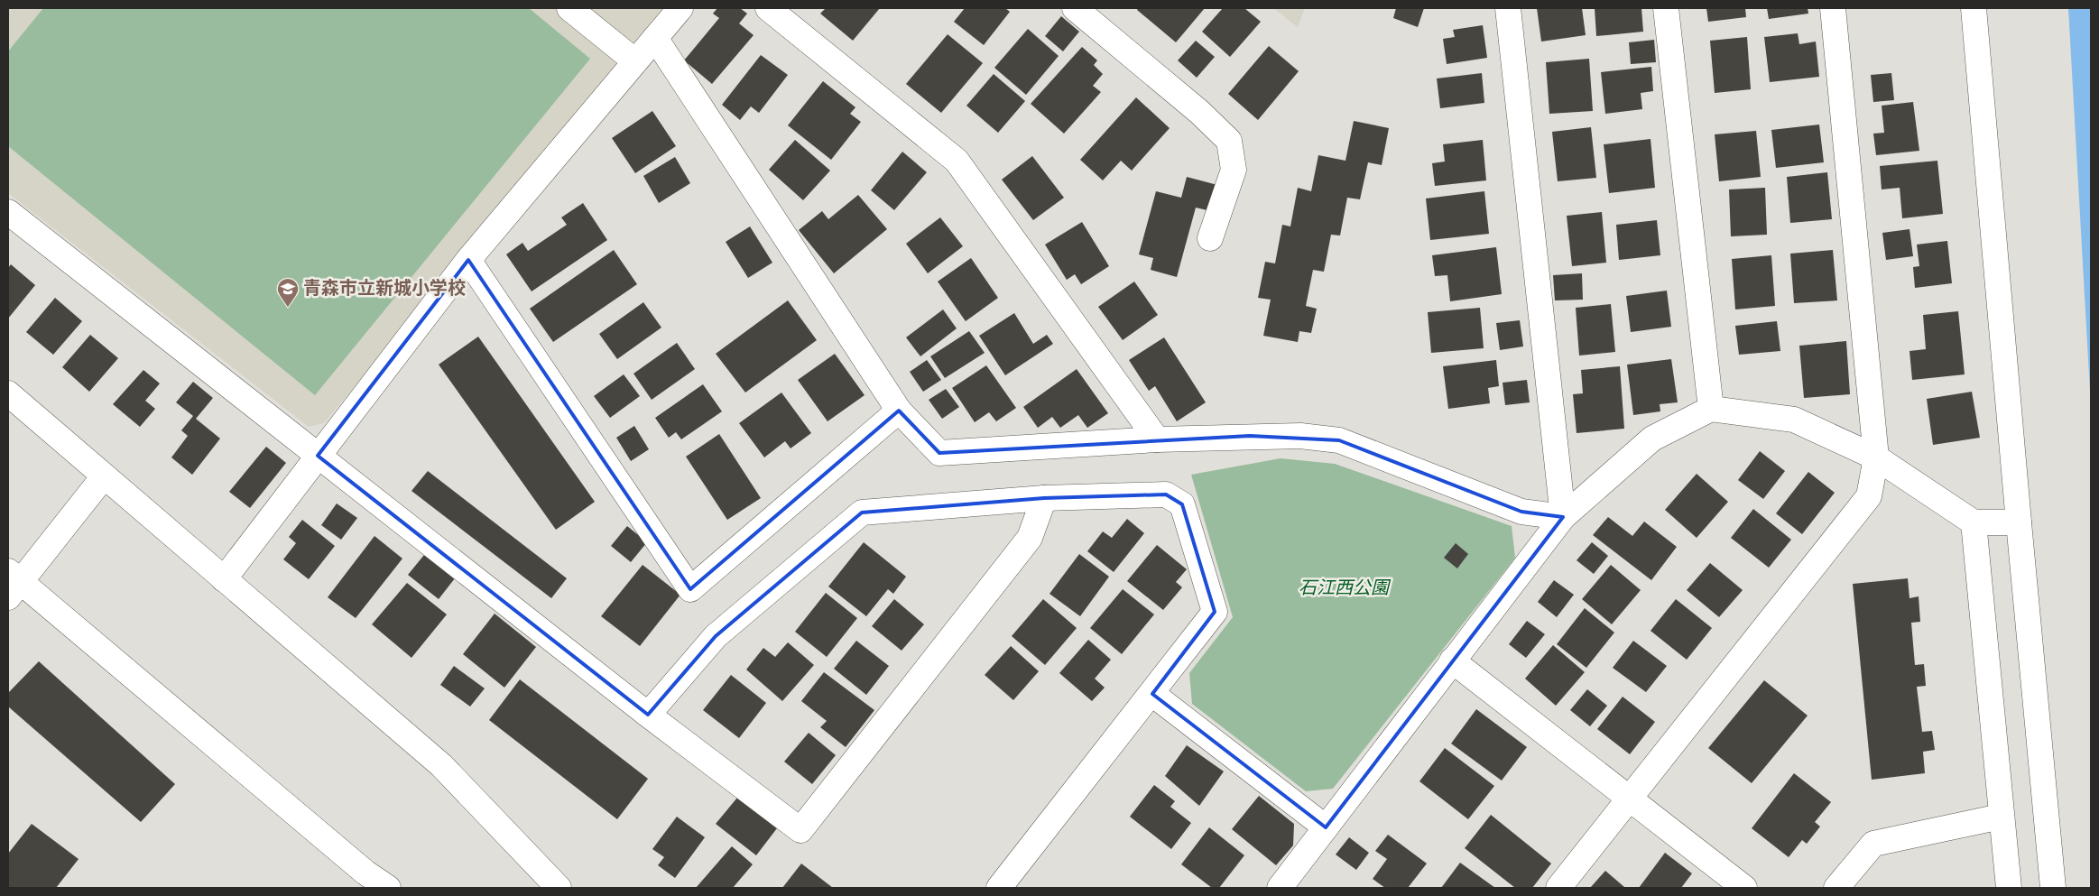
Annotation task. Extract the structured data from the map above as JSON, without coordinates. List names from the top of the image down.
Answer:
{
  "parks": ["石江西公園"],
  "places": {
    "school or university": ["青森市立新城小学校"]
  }
}
